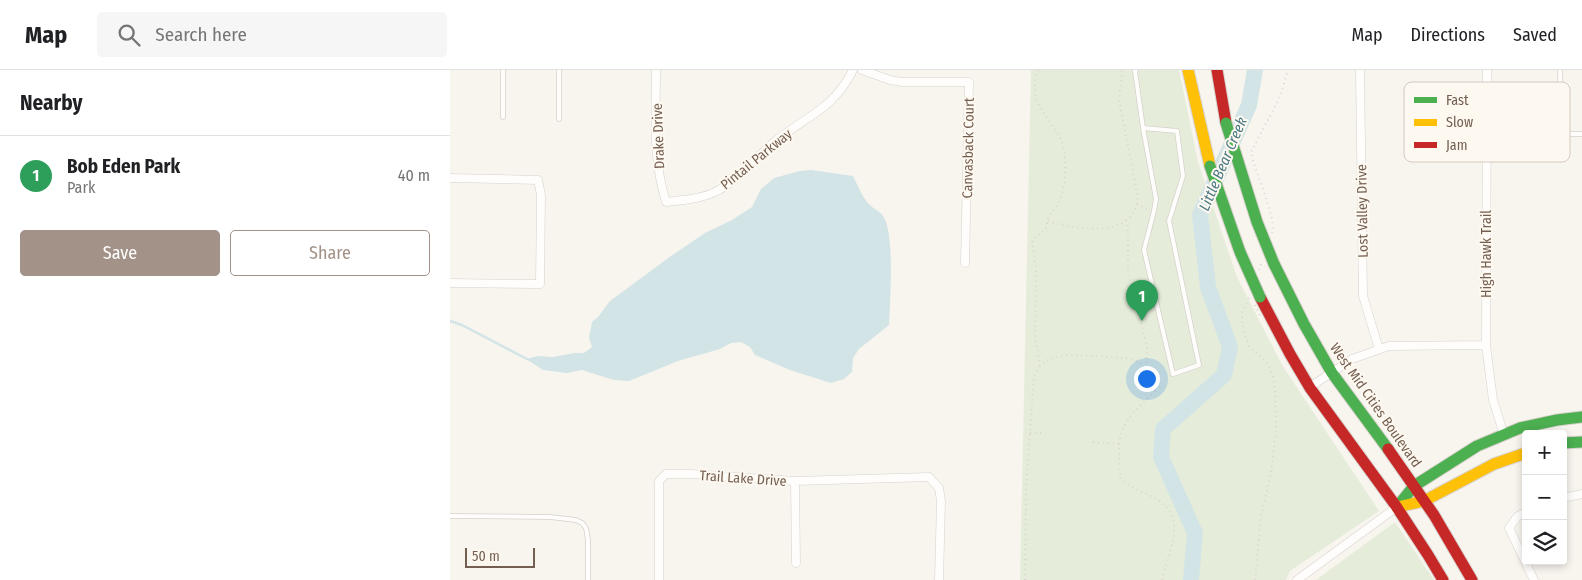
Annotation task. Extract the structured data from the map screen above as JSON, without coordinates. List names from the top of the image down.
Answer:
{
  "streets": {
    "main road": ["West Mid Cities Boulevard"],
    "street": [
      "Drake Drive",
      "Canvasback Court",
      "Pintail Parkway",
      "Lost Valley Drive",
      "High Hawk Trail",
      "Trail Lake Drive"
    ]
  },
  "crossings": [
    ["Drake Drive", "Pintail Parkway"]
  ],
  "water": ["Little Bear Creek"],
  "legend": ["Fast", "Slow", "Jam"],
  "scale_bar": "50 m",
  "page": {
    "header": "Map",
    "search": "Search here",
    "nav": ["Map", "Directions", "Saved"],
    "heading": "Nearby",
    "list": [
      {
        "mark": "1",
        "name": "Bob Eden Park",
        "note": "Park",
        "value": "40 m"
      }
    ],
    "buttons": ["Save", "Share"],
    "pins": "1",
    "map_buttons": ["+", "−"],
    "scale": "50 m"
  }
}
